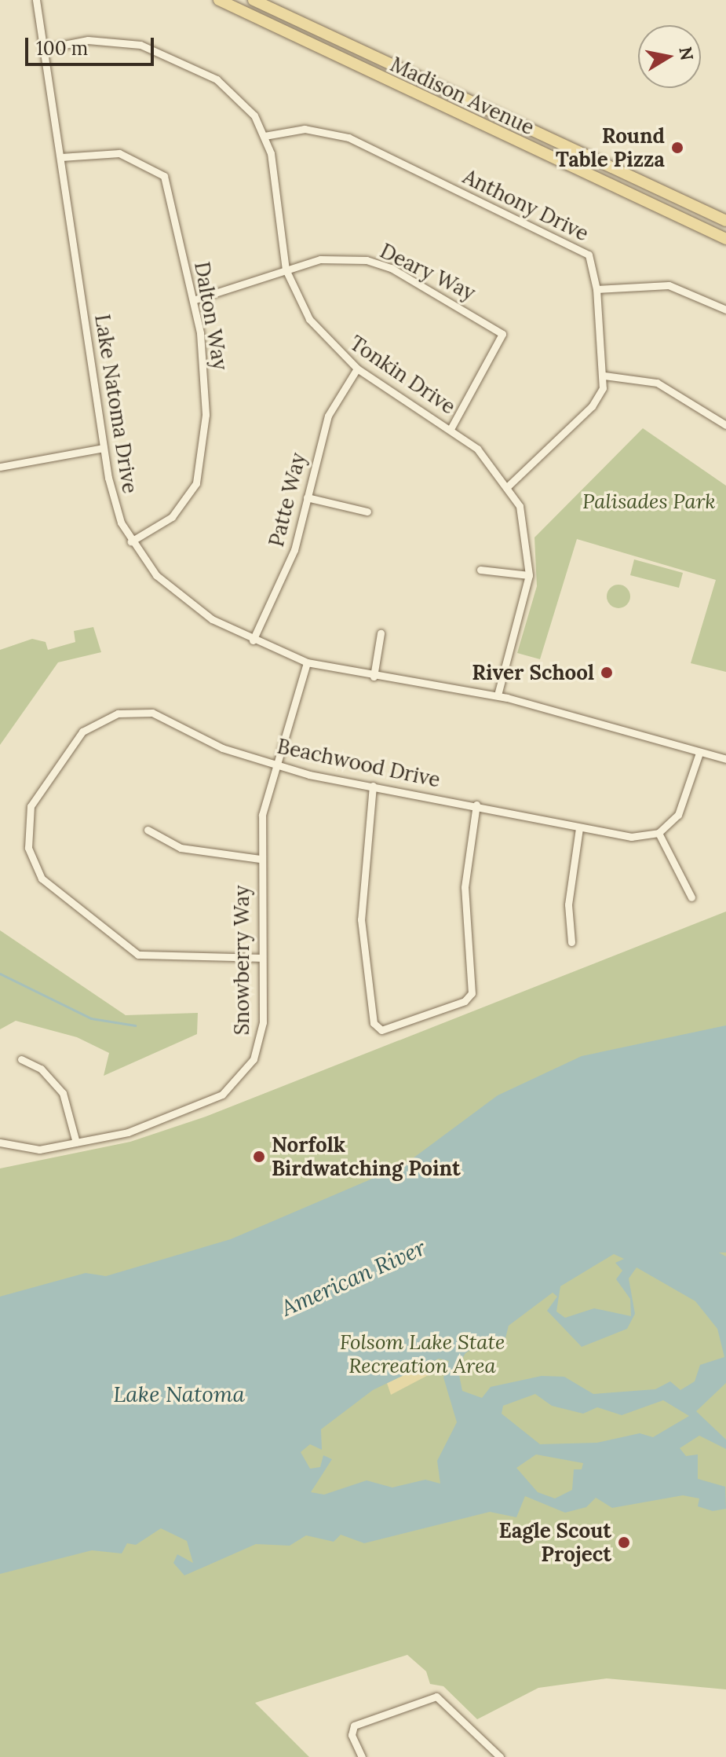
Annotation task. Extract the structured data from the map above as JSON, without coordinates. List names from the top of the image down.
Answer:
{
  "streets": {
    "main road": ["Madison Avenue"],
    "street": [
      "Anthony Drive",
      "Deary Way",
      "Dalton Way",
      "Tonkin Drive",
      "Lake Natoma Drive",
      "Patte Way",
      "Beachwood Drive",
      "Snowberry Way"
    ]
  },
  "crossings": [
    ["Anthony Drive", "Tonkin Drive"],
    ["Deary Way", "Dalton Way"],
    ["Deary Way", "Tonkin Drive"],
    ["Dalton Way", "Lake Natoma Drive"],
    ["Tonkin Drive", "Lake Natoma Drive"],
    ["Tonkin Drive", "Patte Way"],
    ["Lake Natoma Drive", "Patte Way"],
    ["Lake Natoma Drive", "Snowberry Way"],
    ["Beachwood Drive", "Snowberry Way"]
  ],
  "water": ["American River", "Lake Natoma"],
  "parks": ["Palisades Park", "Folsom Lake State Recreation Area"],
  "places": [
    "Round Table Pizza",
    "River School",
    "Norfolk Birdwatching Point",
    "Eagle Scout Project"
  ],
  "scale_bar": "100 m",
  "north": "right"
}
